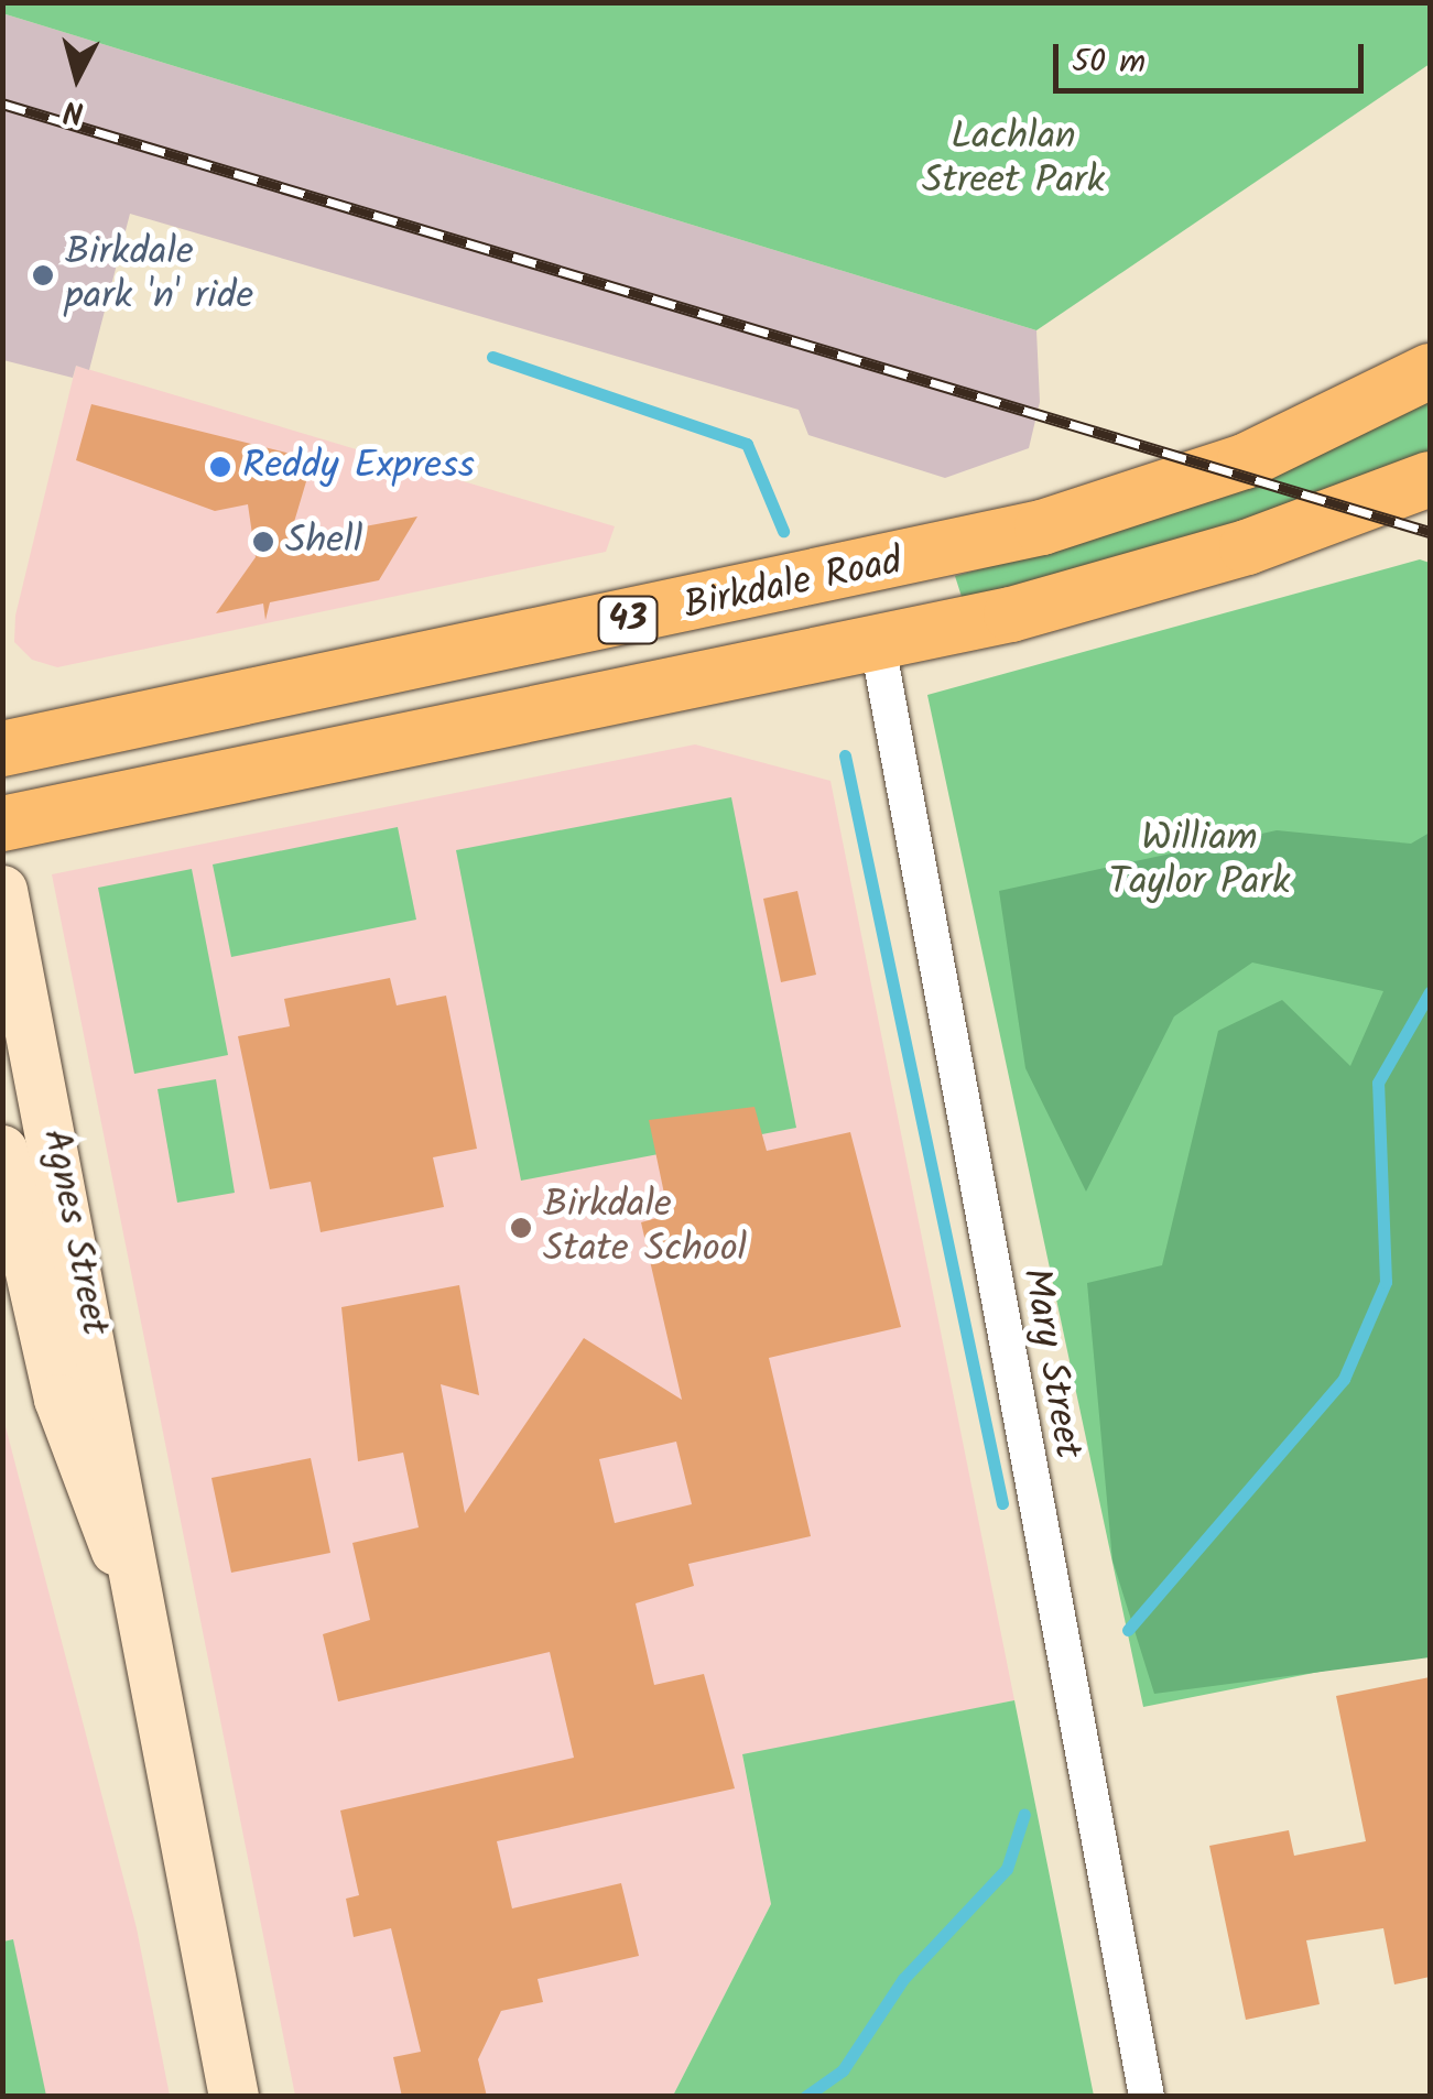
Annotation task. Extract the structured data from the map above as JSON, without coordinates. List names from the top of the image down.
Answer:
{
  "streets": {
    "main road": ["Birkdale Road", "43"],
    "street": ["Agnes Street", "Mary Street"]
  },
  "crossings": [
    ["Birkdale Road", "Mary Street"]
  ],
  "parks": ["Lachlan Street Park", "William Taylor Park"],
  "places": [
    "Birkdale park 'n' ride",
    "Reddy Express",
    "Shell",
    "Birkdale State School"
  ],
  "scale_bar": "50 m",
  "north": "bottom"
}
